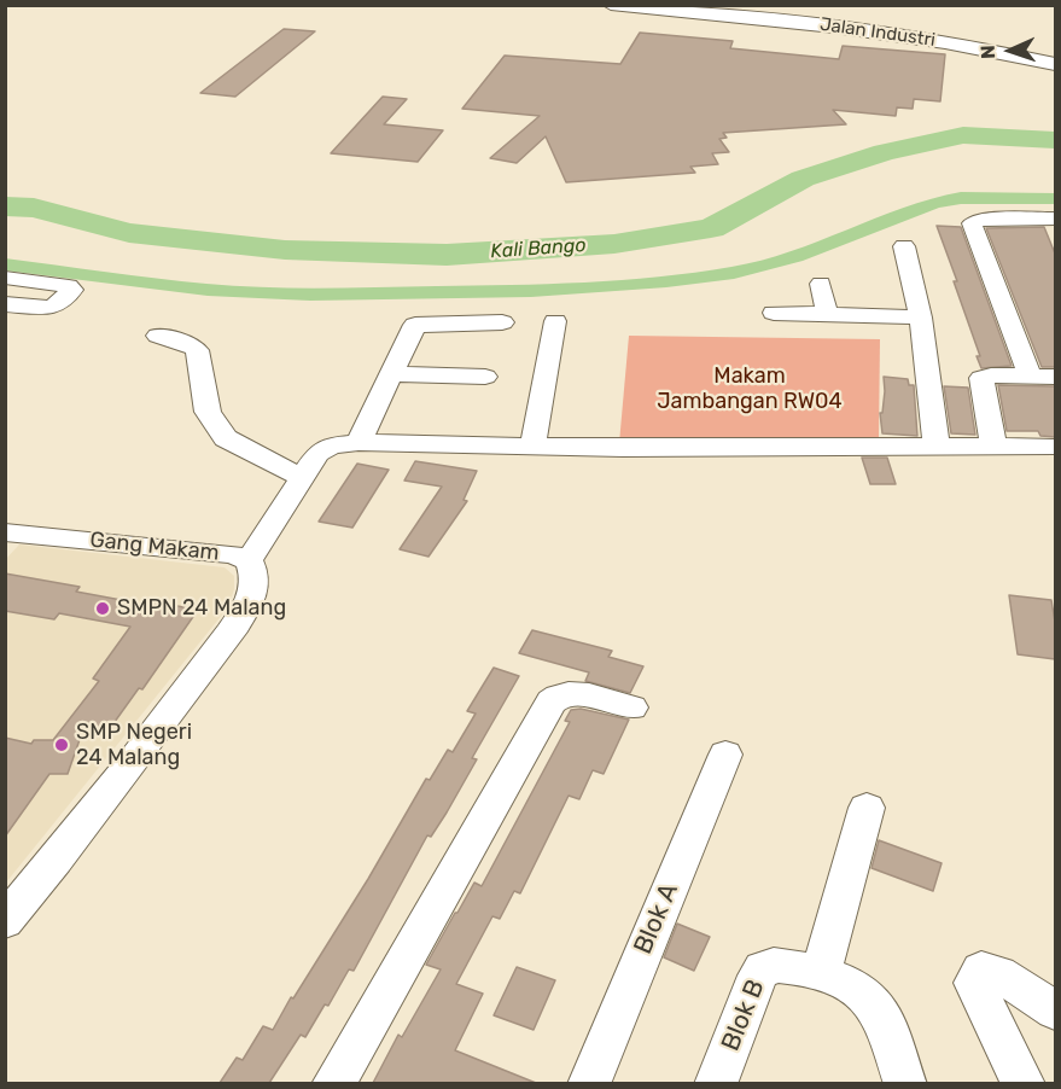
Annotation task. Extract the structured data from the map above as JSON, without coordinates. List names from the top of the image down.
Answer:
{
  "streets": {
    "street": [
      "Jalan Industri",
      "Gang Makam",
      "Blok A",
      "Blok B"
    ]
  },
  "water": ["Kali Bango"],
  "parks": ["Makam Jambangan RW04"],
  "places": ["SMPN 24 Malang", "SMP Negeri 24 Malang"],
  "north": "left"
}
